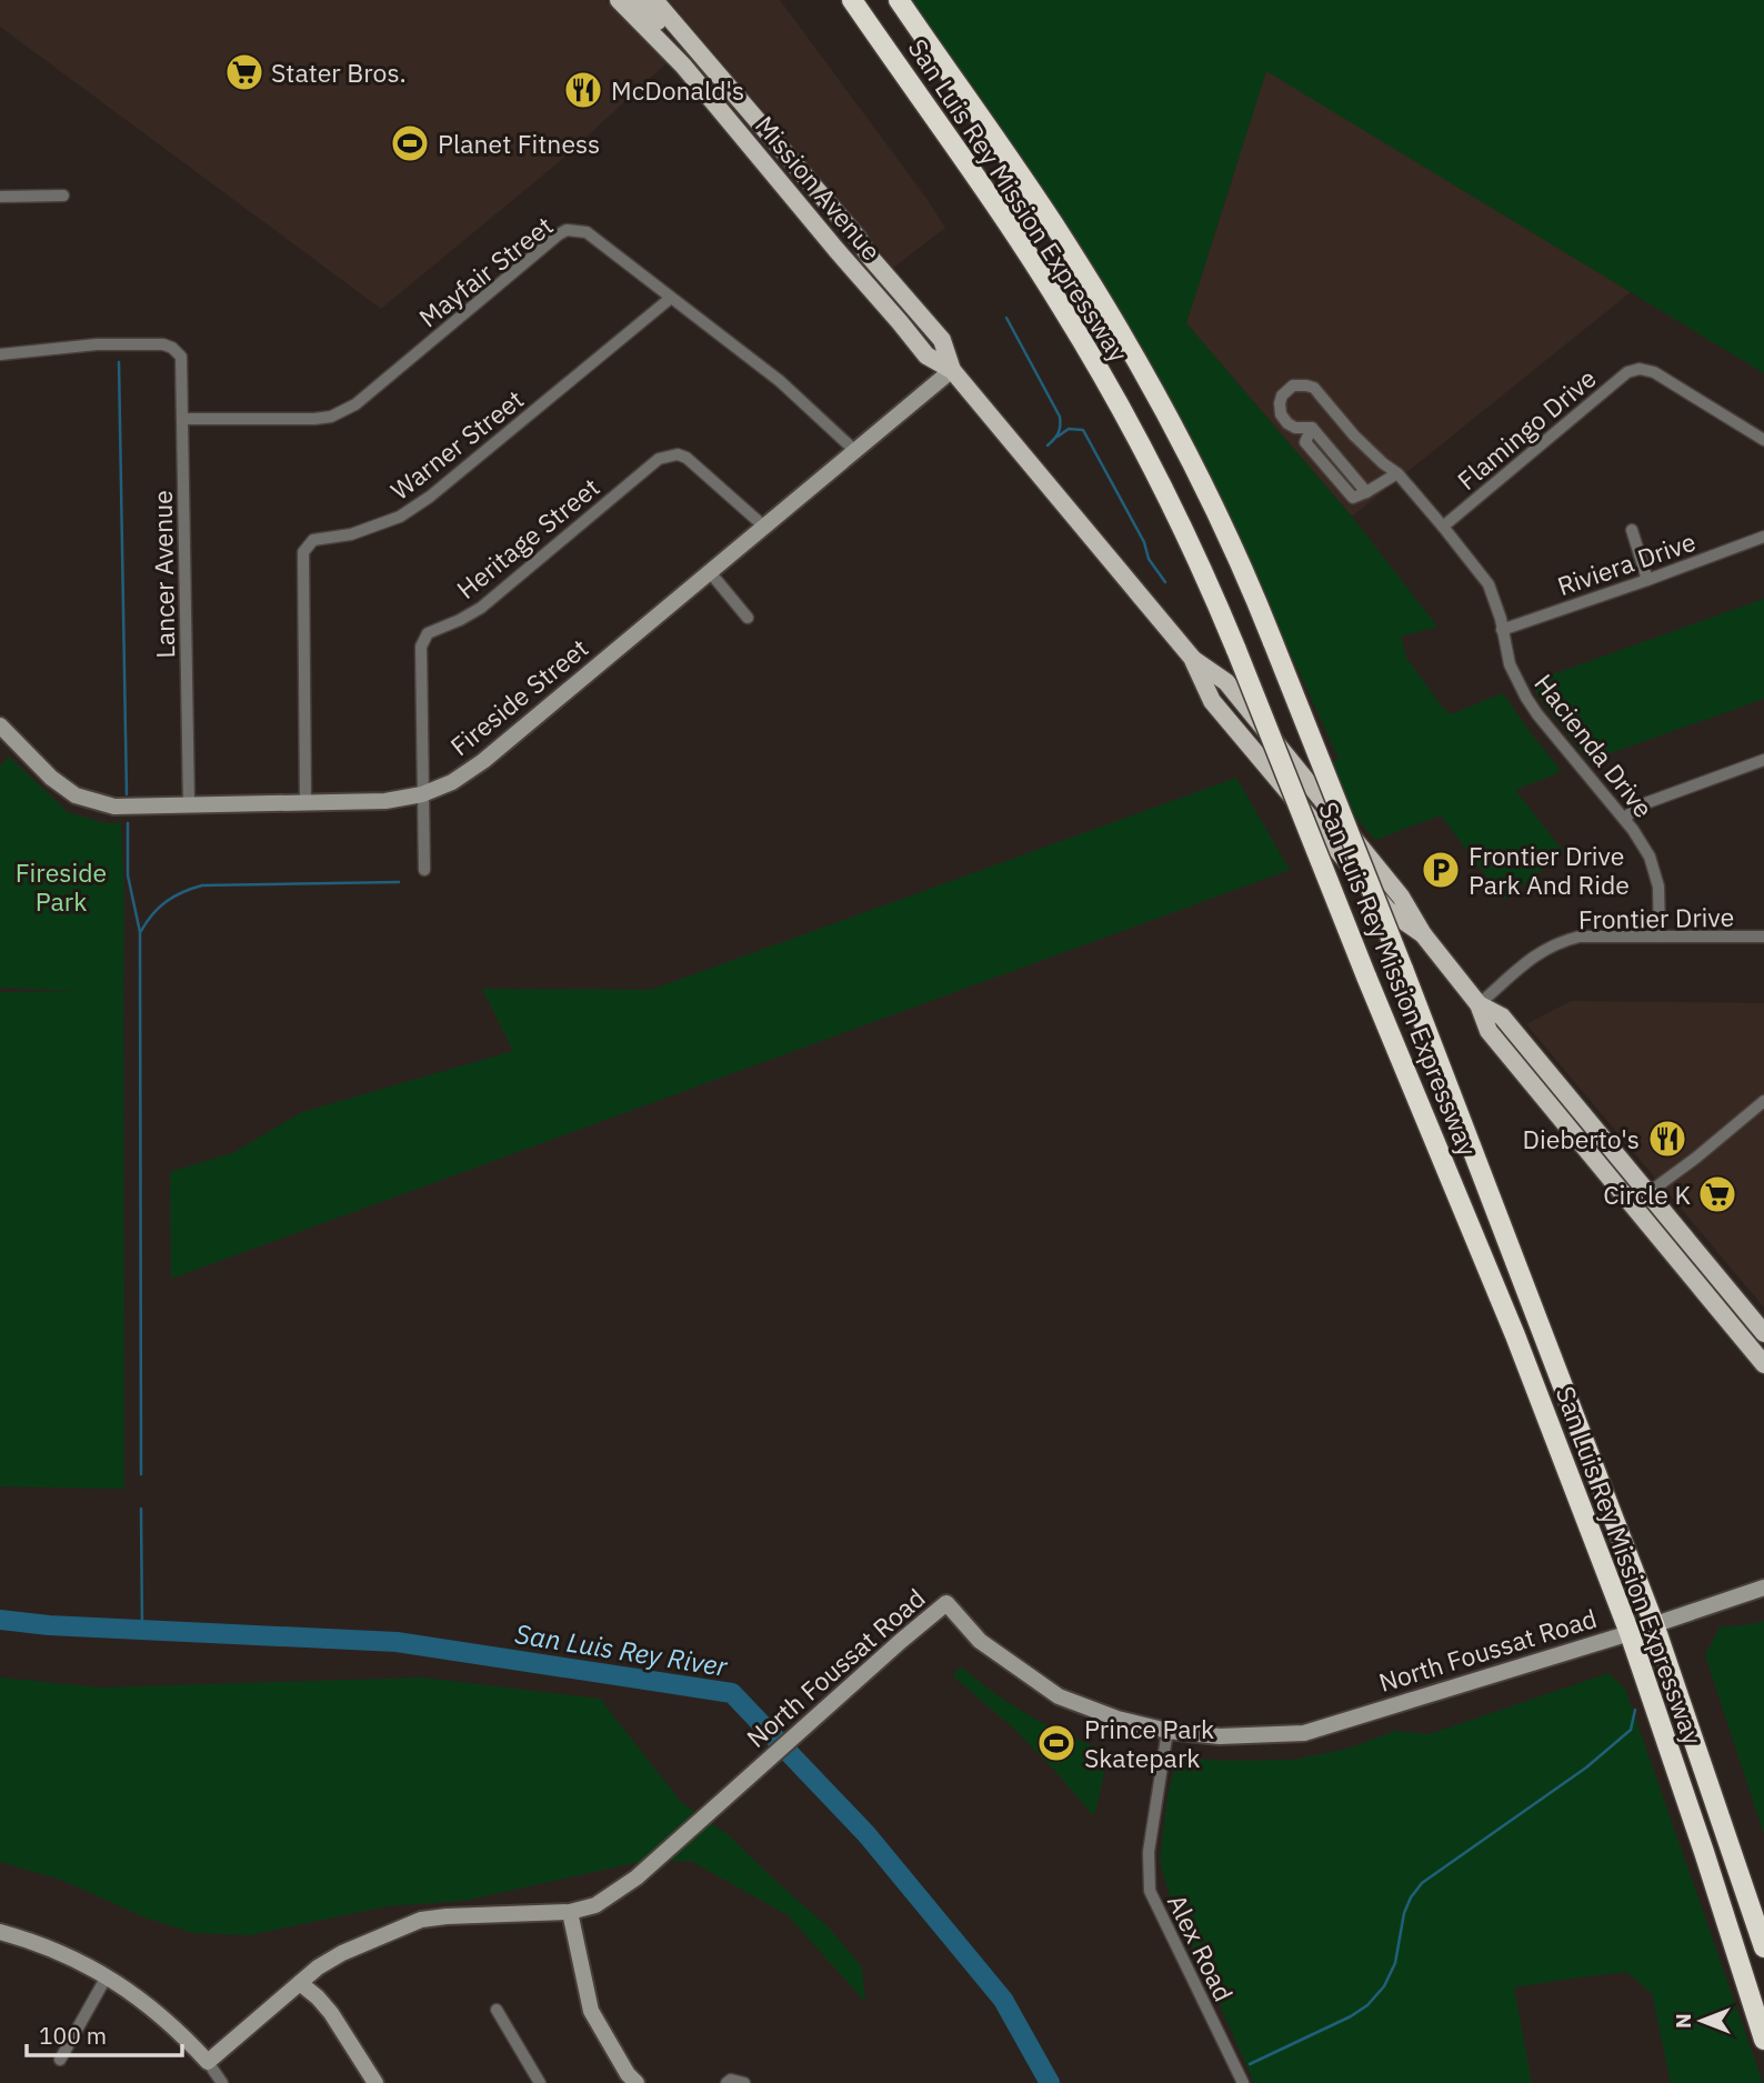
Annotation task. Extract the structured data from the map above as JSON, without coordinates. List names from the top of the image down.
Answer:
{
  "streets": {
    "highway": ["San Luis Rey Mission Expressway"],
    "main road": ["Mission Avenue"],
    "street": [
      "Mayfair Street",
      "Flamingo Drive",
      "Warner Street",
      "Heritage Street",
      "Riviera Drive",
      "Lancer Avenue",
      "Fireside Street",
      "Hacienda Drive",
      "Frontier Drive",
      "North Foussat Road",
      "Alex Road"
    ]
  },
  "crossings": [
    ["Mission Avenue", "Fireside Street"],
    ["Mission Avenue", "Frontier Drive"],
    ["San Luis Rey Mission Expressway", "North Foussat Road"],
    ["Mayfair Street", "Warner Street"],
    ["Mayfair Street", "Lancer Avenue"],
    ["Mayfair Street", "Fireside Street"],
    ["Flamingo Drive", "Hacienda Drive"],
    ["Warner Street", "Fireside Street"],
    ["Heritage Street", "Fireside Street"],
    ["Riviera Drive", "Hacienda Drive"],
    ["Lancer Avenue", "Fireside Street"],
    ["Hacienda Drive", "Frontier Drive"],
    ["North Foussat Road", "Alex Road"]
  ],
  "water": ["San Luis Rey River"],
  "parks": ["Fireside Park"],
  "places": {
    "supermarket": ["Stater Bros.", "Circle K"],
    "restaurant": ["McDonald's", "Dieberto's"],
    "sports": ["Planet Fitness", "Prince Park Skatepark"],
    "parking": ["Frontier Drive Park And Ride"]
  },
  "scale_bar": "100 m",
  "north": "left"
}
